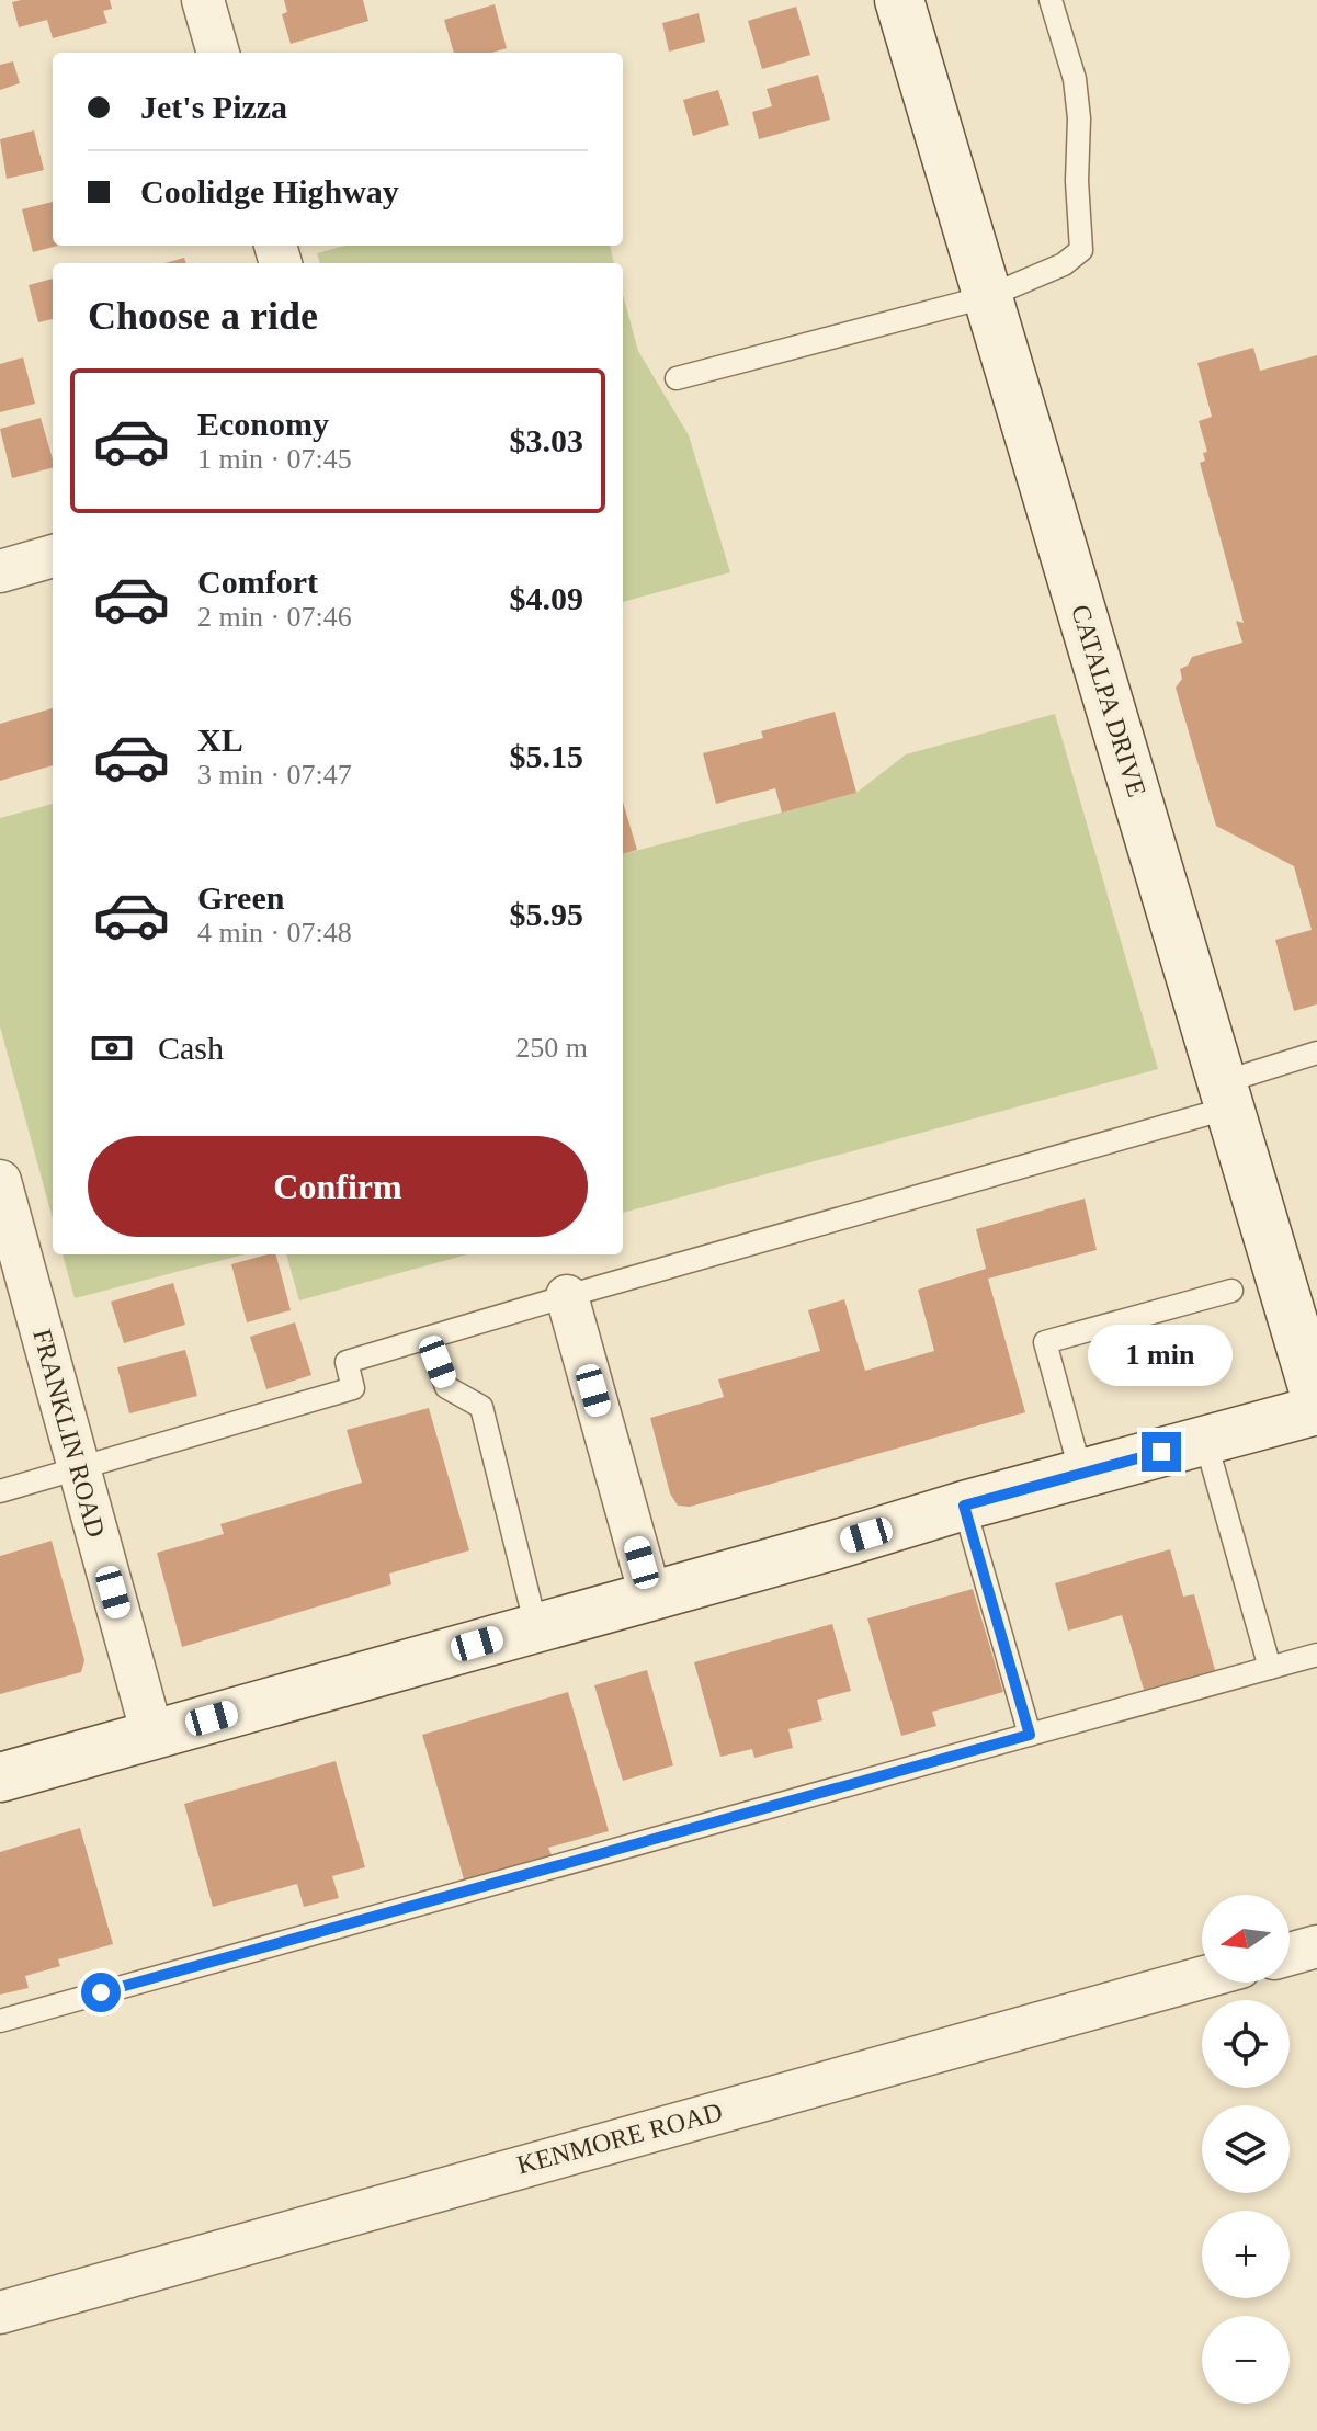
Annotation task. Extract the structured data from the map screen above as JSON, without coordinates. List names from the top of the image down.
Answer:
{
  "streets": {
    "street": ["CATALPA DRIVE", "FRANKLIN ROAD", "KENMORE ROAD"]
  },
  "north": "left",
  "page": {
    "banner": ["Jet's Pizza", "Coolidge Highway"],
    "heading": "Choose a ride",
    "list": [
      {
        "name": "Economy",
        "note": "1 min · 07:45",
        "value": "$3.03"
      },
      {
        "name": "Comfort",
        "note": "2 min · 07:46",
        "value": "$4.09"
      },
      {
        "name": "XL",
        "note": "3 min · 07:47",
        "value": "$5.15"
      },
      {
        "name": "Green",
        "note": "4 min · 07:48",
        "value": "$5.95"
      }
    ],
    "pay": ["Cash", "250 m"],
    "buttons": "Confirm",
    "bubble": "1 min",
    "map_buttons": ["+", "−"]
  }
}
